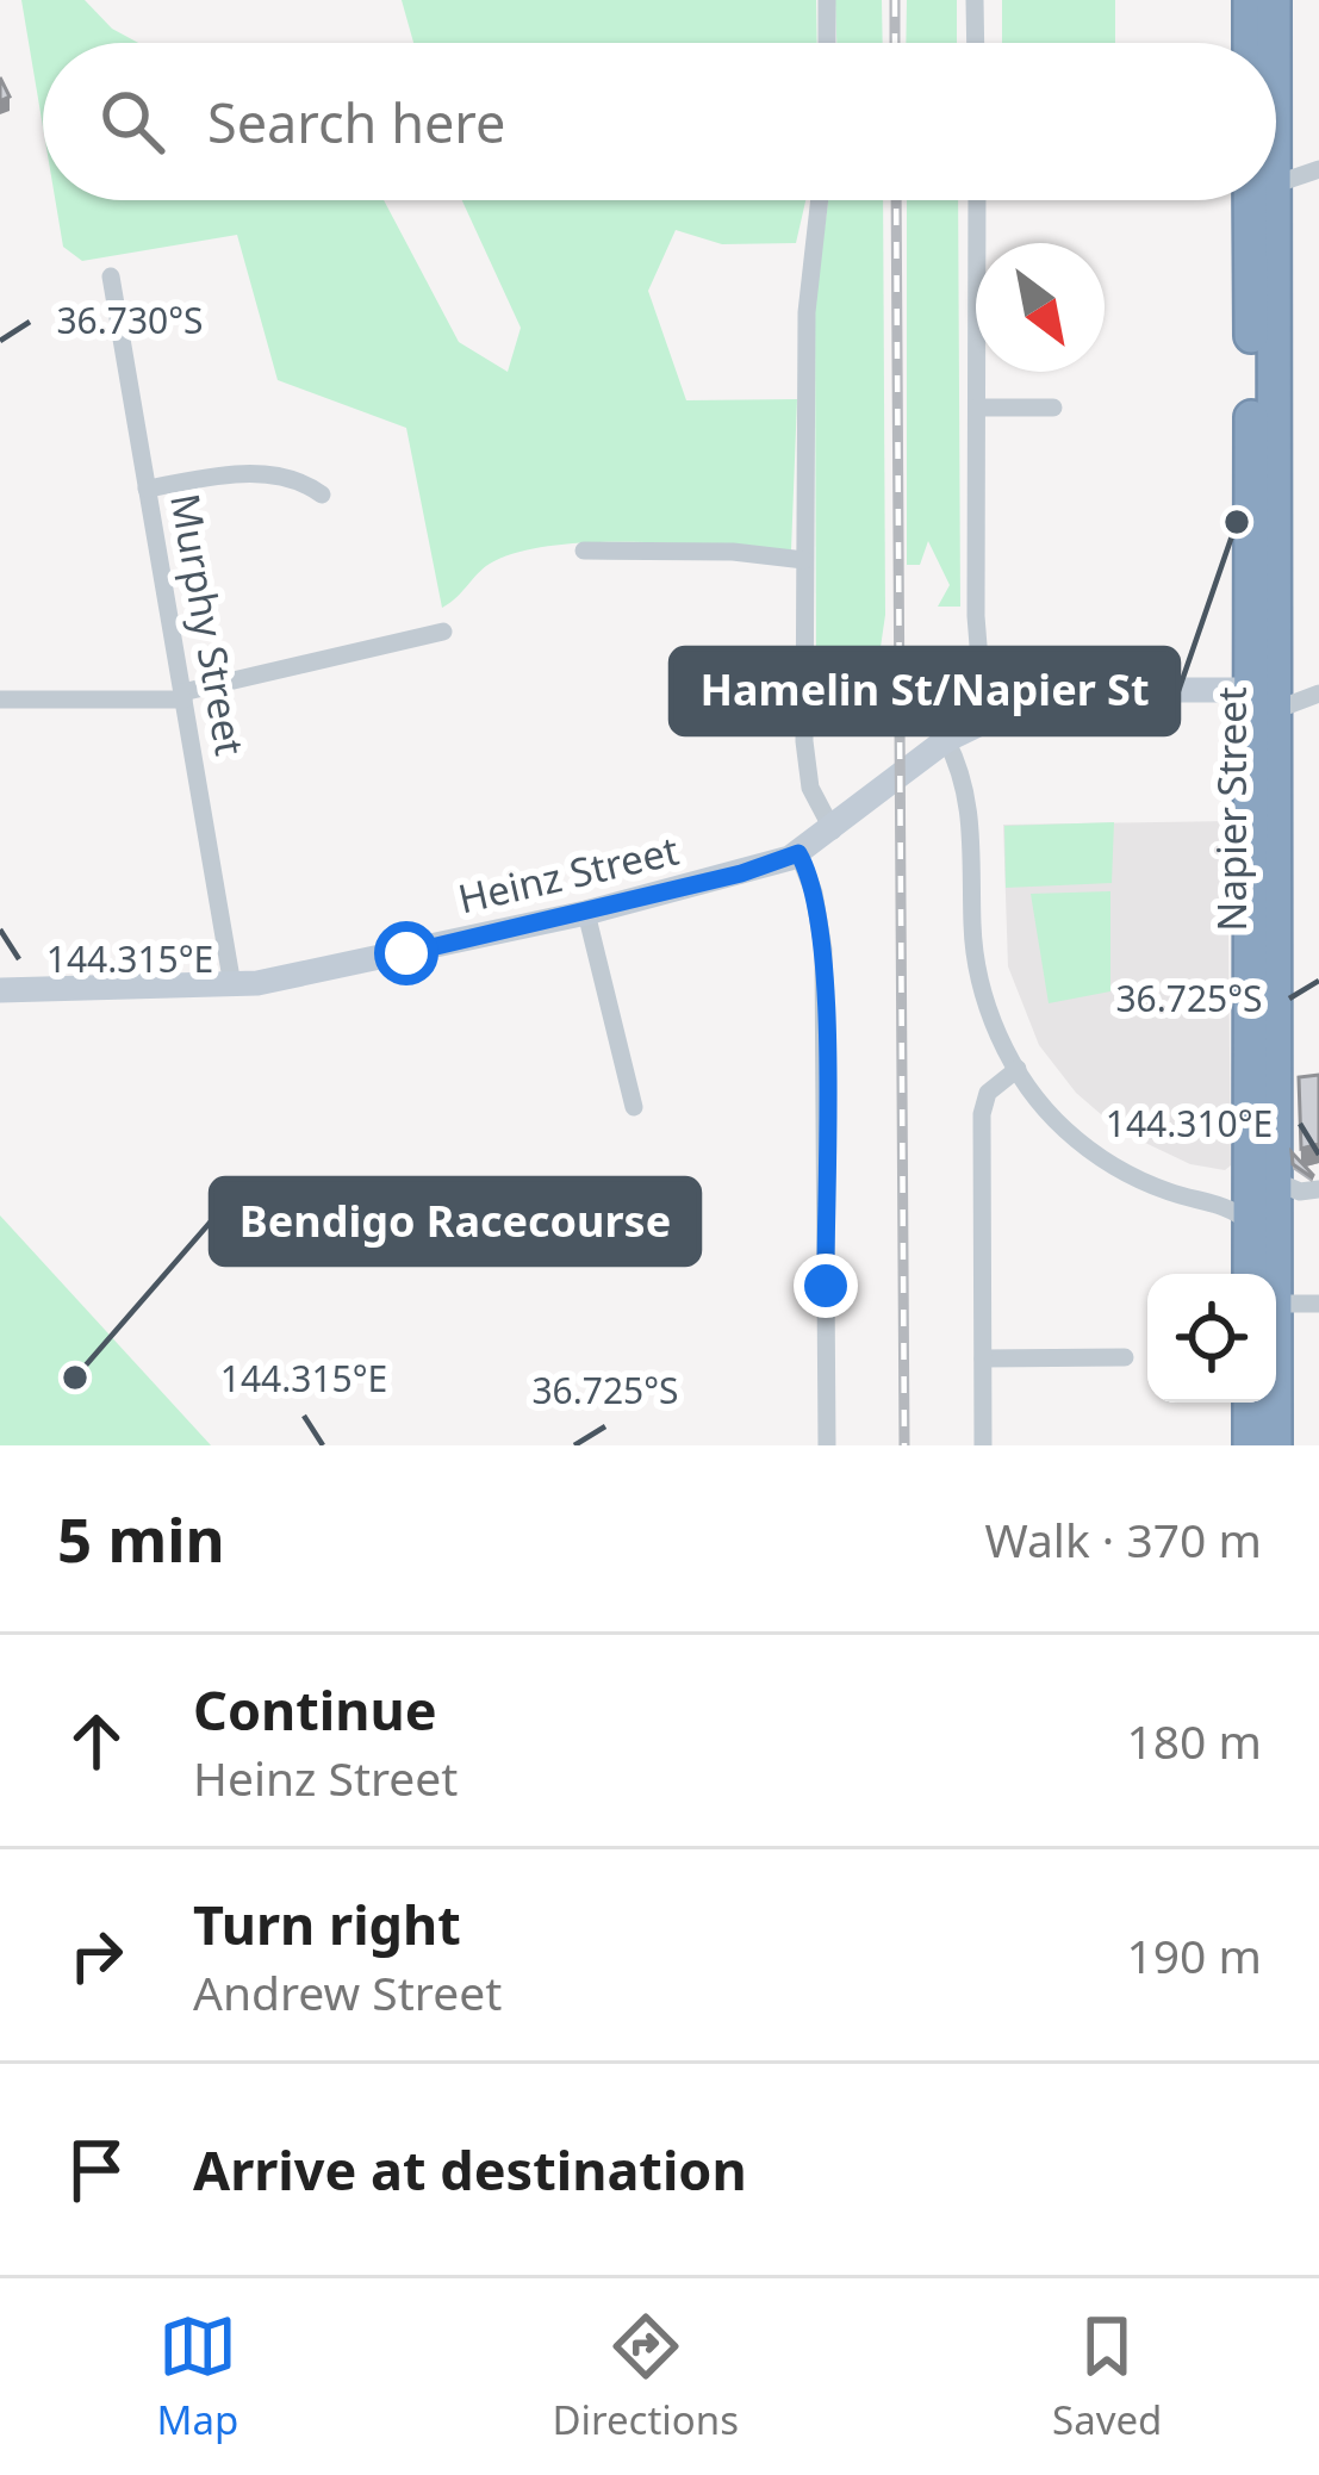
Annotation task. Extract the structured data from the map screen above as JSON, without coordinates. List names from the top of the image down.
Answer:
{
  "streets": {
    "highway": ["Napier Street"],
    "street": ["Murphy Street", "Heinz Street"]
  },
  "crossings": [
    ["Murphy Street", "Heinz Street"],
    ["Napier Street", "Heinz Street"]
  ],
  "places": ["Hamelin St/Napier St", "Bendigo Racecourse"],
  "north": "bottom right",
  "page": {
    "search": "Search here",
    "heading": ["5 min", "Walk · 370 m"],
    "list": [
      ["Continue", "Heinz Street", "180 m"],
      ["Turn right", "Andrew Street", "190 m"],
      "Arrive at destination"
    ],
    "nav": ["Map", "Directions", "Saved"]
  },
  "coordinates": [
    "36.730°S",
    "144.315°E",
    "36.725°S",
    "144.310°E"
  ]
}
